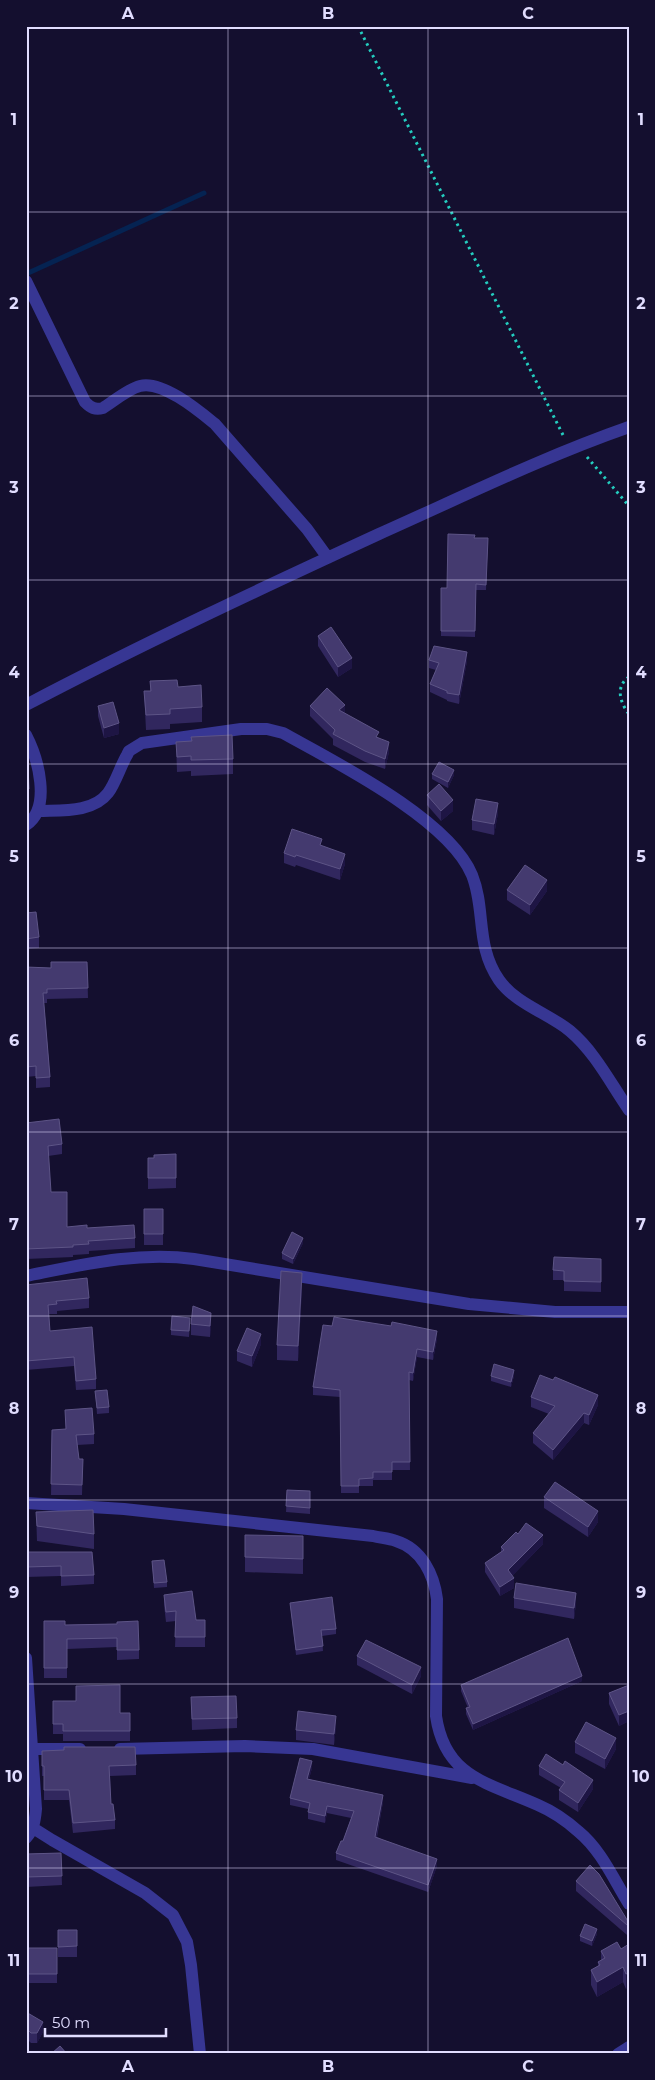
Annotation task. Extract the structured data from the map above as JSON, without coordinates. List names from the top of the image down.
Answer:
{
  "scale_bar": "50 m",
  "grid": {
    "columns": ["A", "B", "C"],
    "rows": [
      "1",
      "2",
      "3",
      "4",
      "5",
      "6",
      "7",
      "8",
      "9",
      "10",
      "11"
    ]
  }
}
